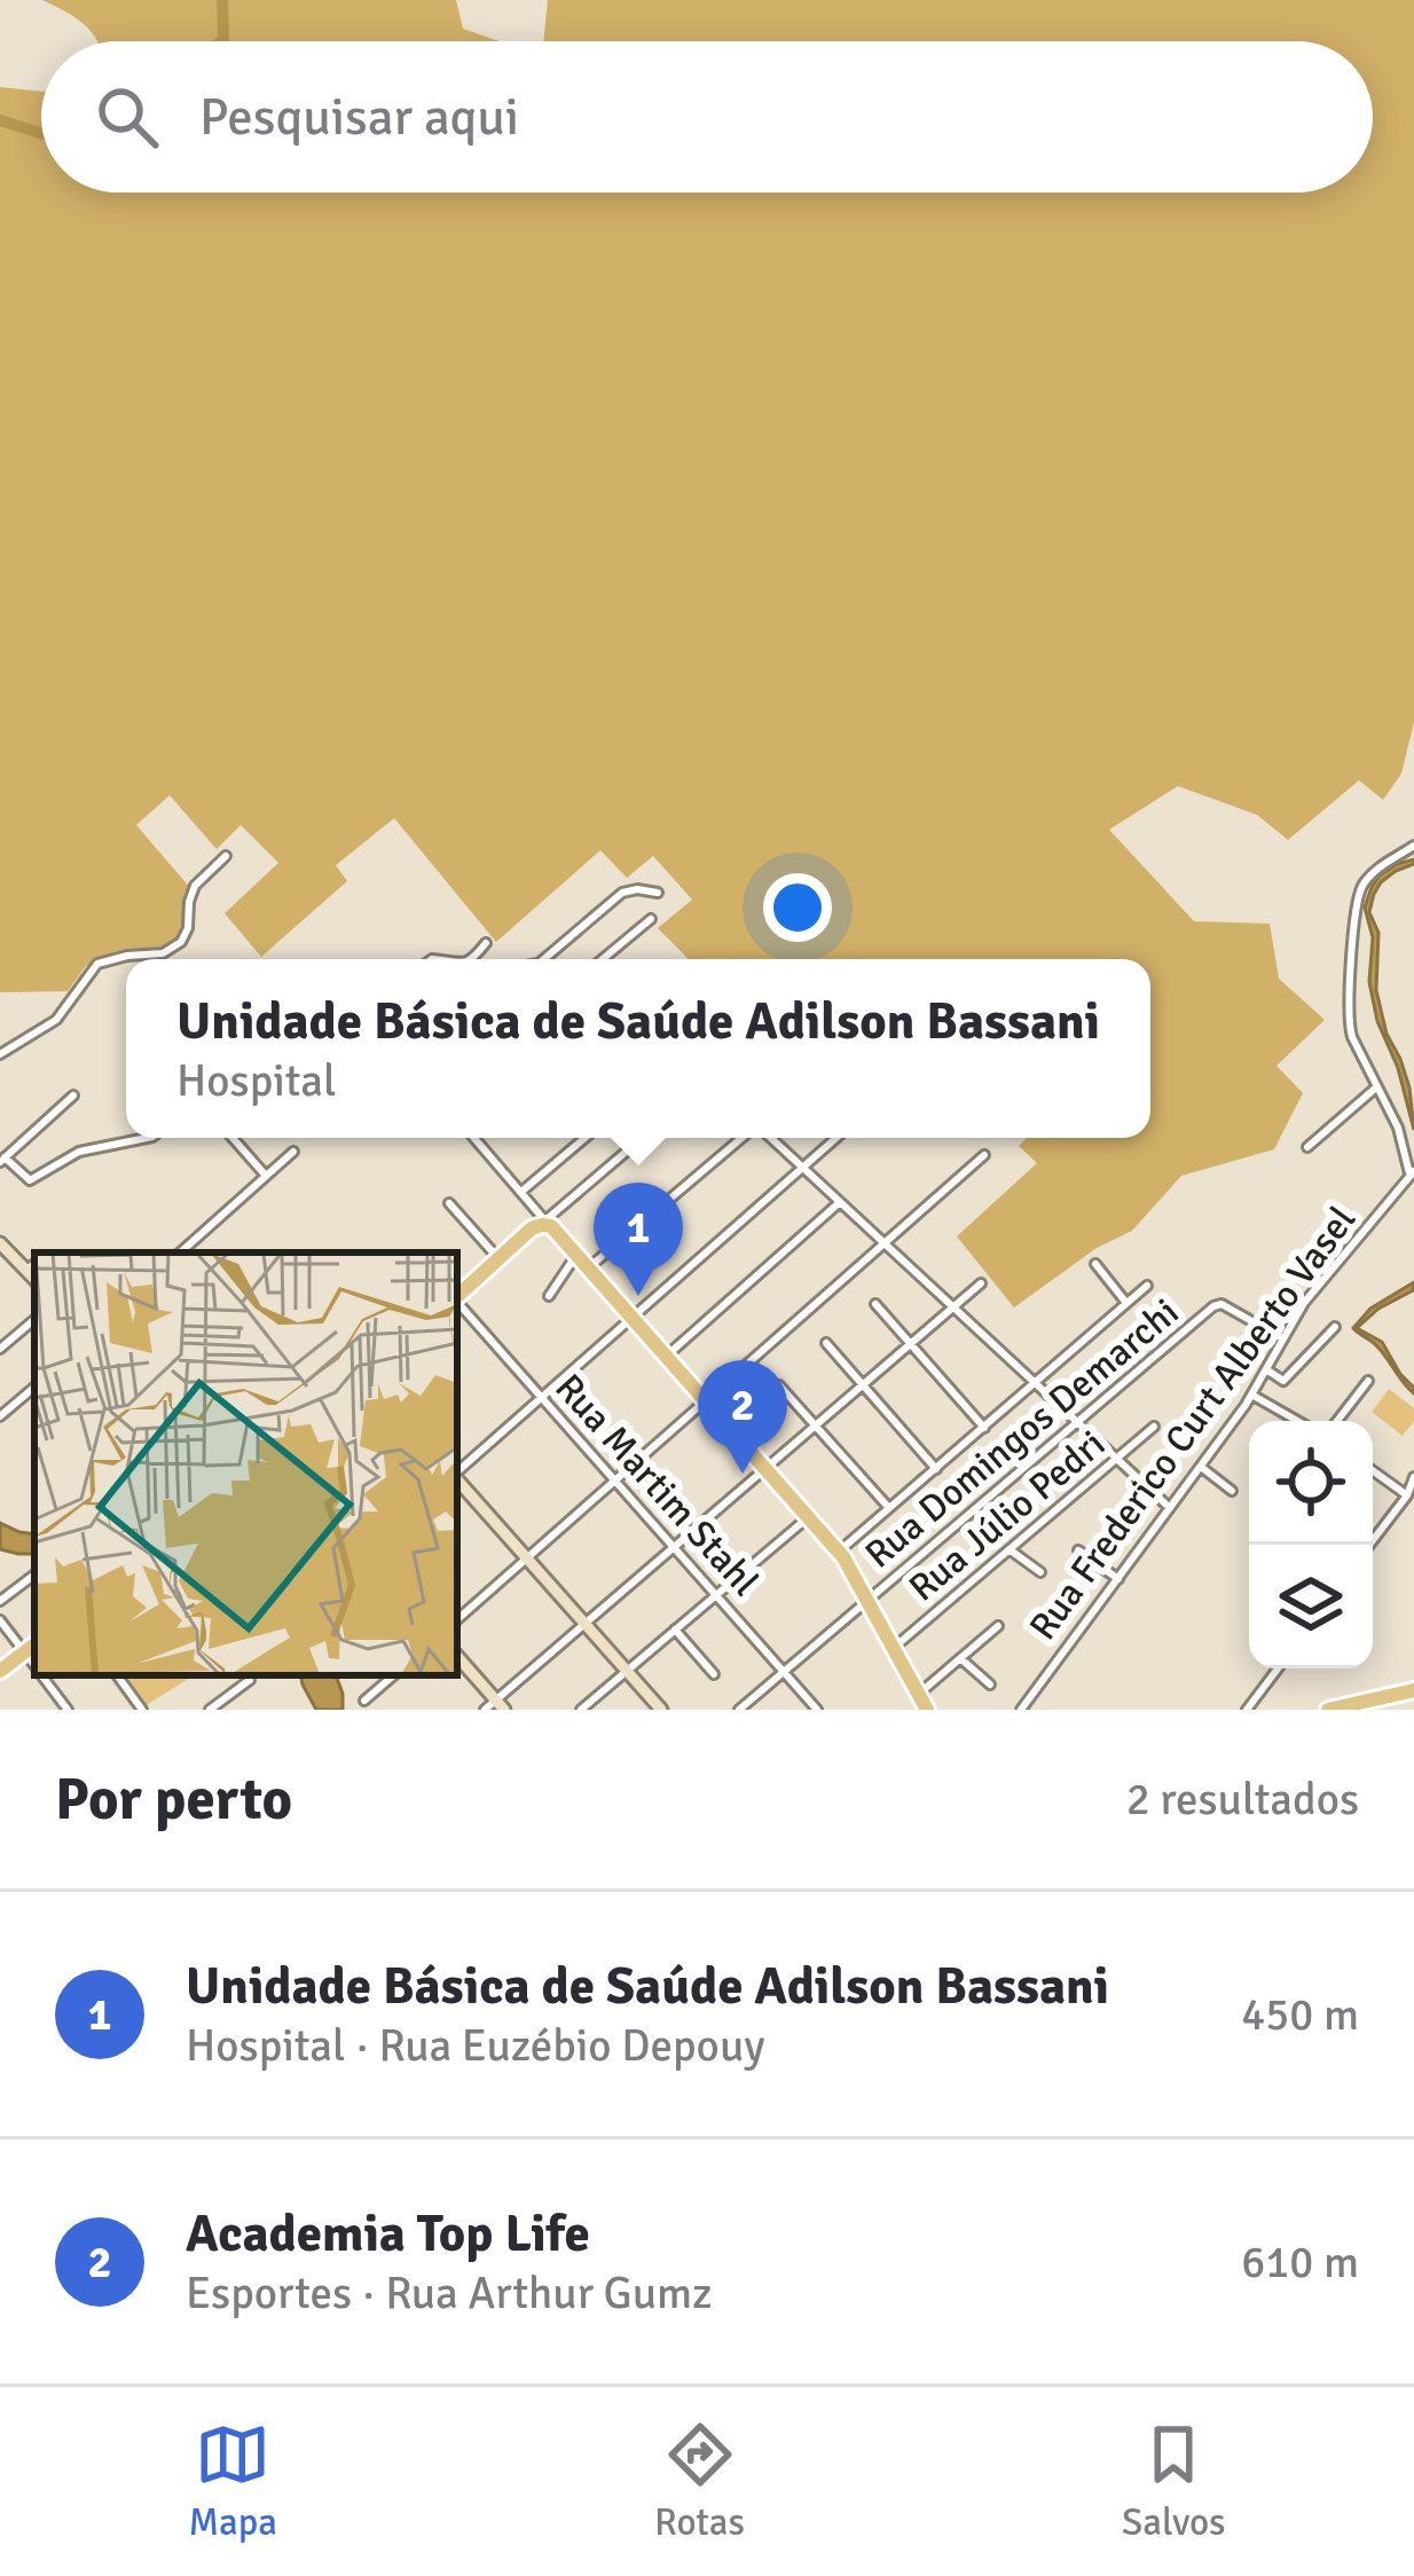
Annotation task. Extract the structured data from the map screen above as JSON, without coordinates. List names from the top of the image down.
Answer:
{
  "streets": {
    "street": [
      "Rua Frederico Curt Alberto Vasel",
      "Rua Domingos Demarchi",
      "Rua Martim Stahl",
      "Rua Júlio Pedri"
    ]
  },
  "crossings": [
    ["Rua Frederico Curt Alberto Vasel", "Rua Domingos Demarchi"],
    ["Rua Domingos Demarchi", "Rua Martim Stahl"]
  ],
  "page": {
    "search": "Pesquisar aqui",
    "popup": ["Unidade Básica de Saúde Adilson Bassani", "Hospital"],
    "pins": ["1", "2"],
    "heading": ["Por perto", "2 resultados"],
    "list": [
      {
        "mark": "1",
        "name": "Unidade Básica de Saúde Adilson Bassani",
        "note": "Hospital · Rua Euzébio Depouy",
        "value": "450 m"
      },
      {
        "mark": "2",
        "name": "Academia Top Life",
        "note": "Esportes · Rua Arthur Gumz",
        "value": "610 m"
      }
    ],
    "nav": ["Mapa", "Rotas", "Salvos"]
  }
}
